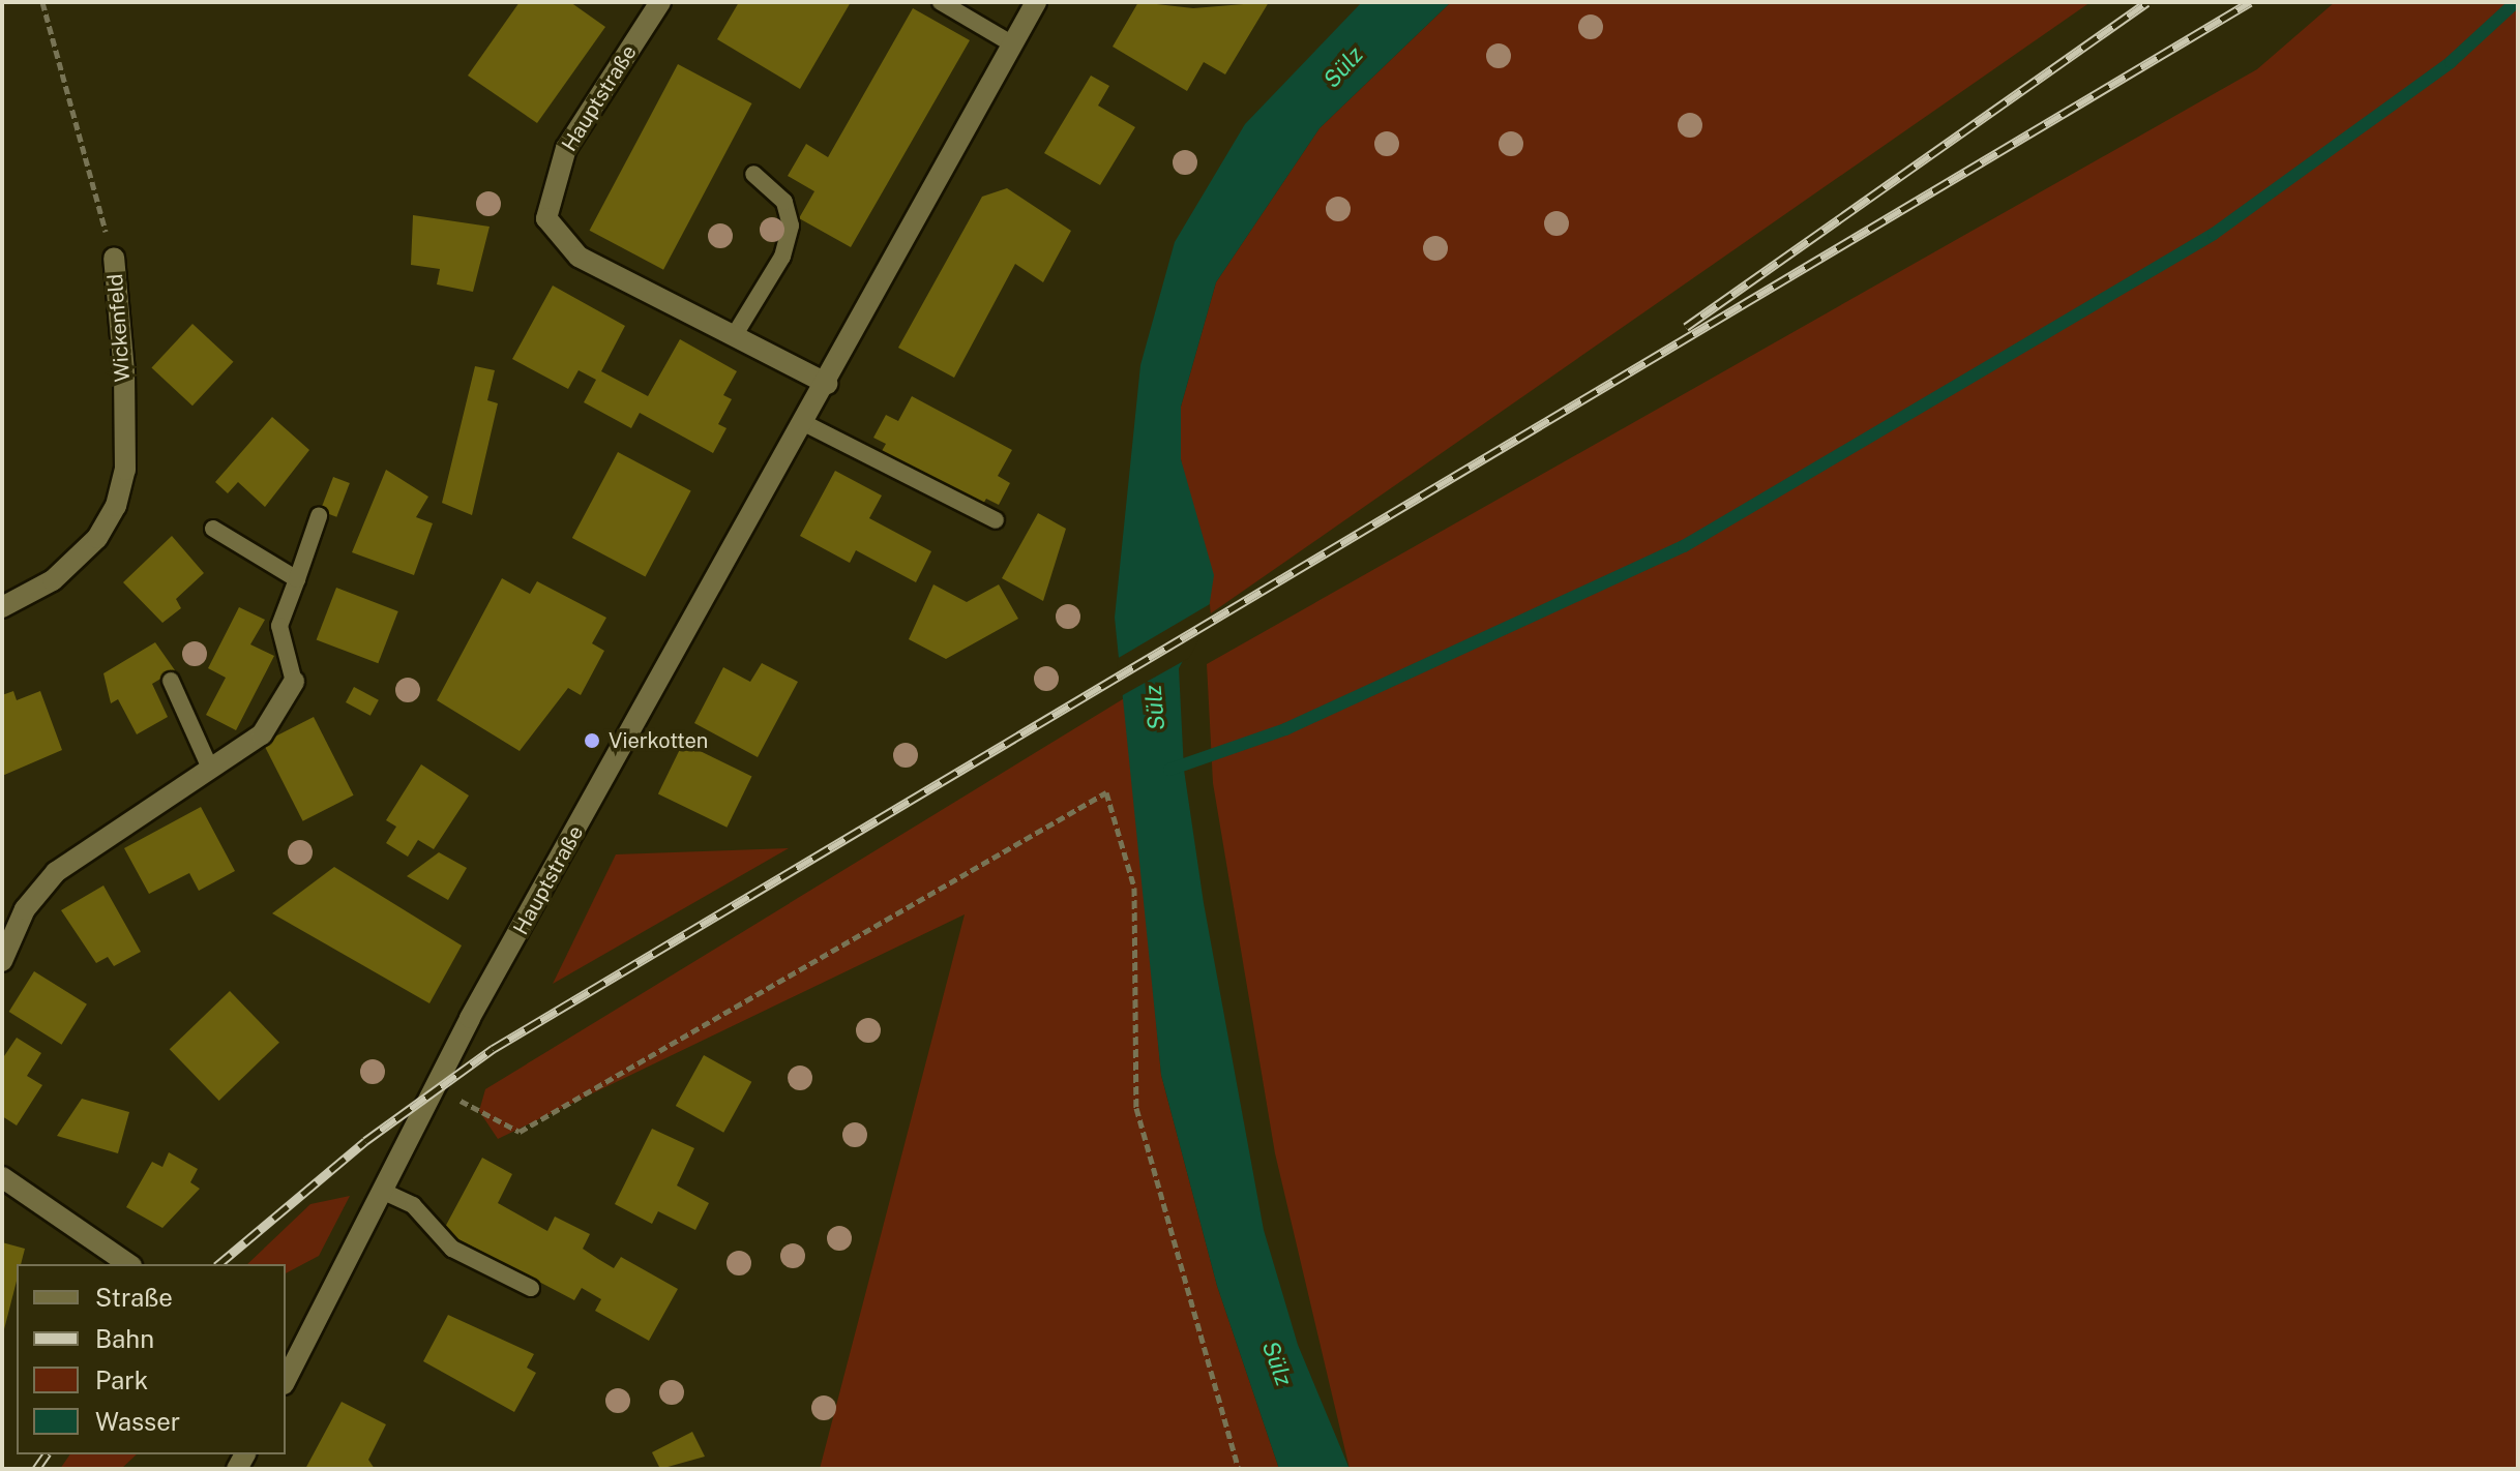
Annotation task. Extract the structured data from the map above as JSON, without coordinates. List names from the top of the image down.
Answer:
{
  "streets": {
    "main road": ["Hauptstraße", "Wickenfeld"]
  },
  "water": ["Sülz"],
  "places": ["Vierkotten"],
  "legend": [
    "Straße",
    "Bahn",
    "Park",
    "Wasser"
  ]
}
